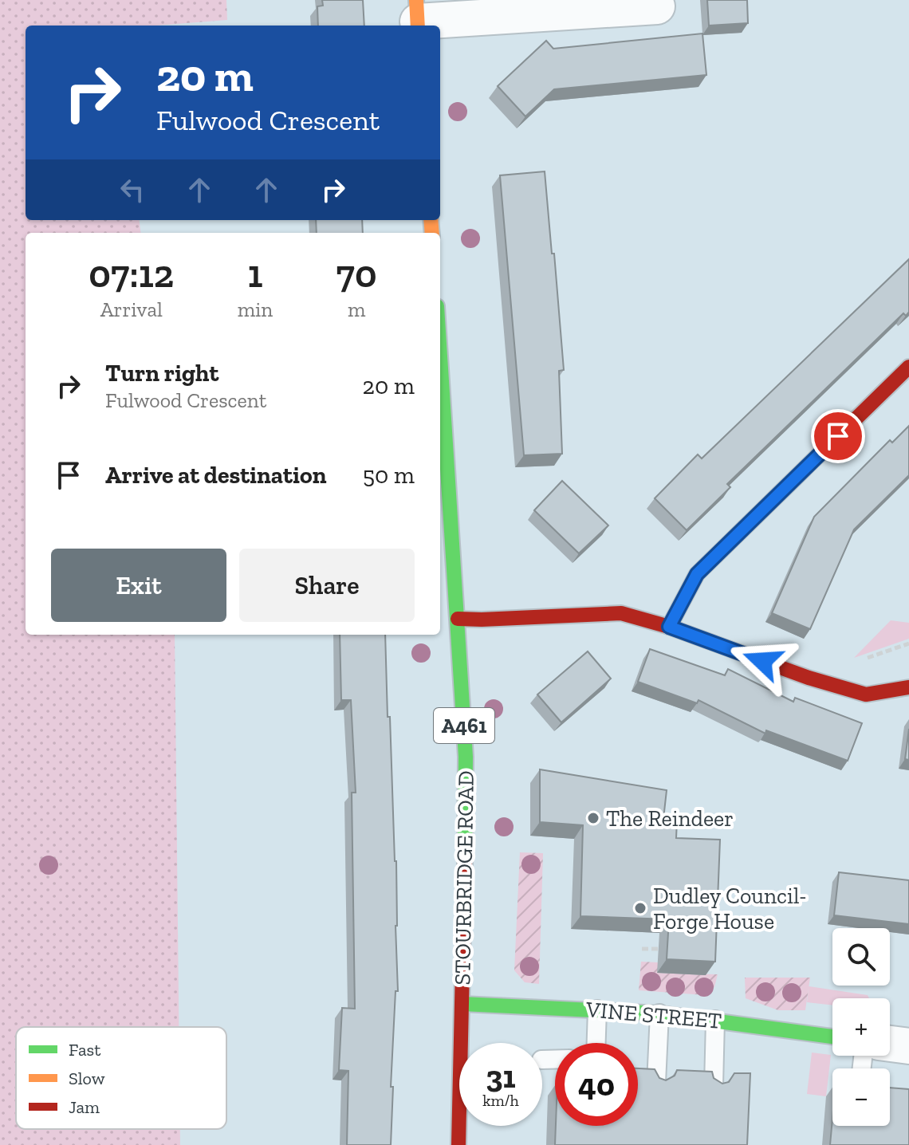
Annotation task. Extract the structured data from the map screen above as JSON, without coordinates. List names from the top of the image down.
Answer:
{
  "streets": {
    "street": ["A461", "STOURBRIDGE ROAD", "VINE STREET"]
  },
  "crossings": [
    ["STOURBRIDGE ROAD", "VINE STREET"]
  ],
  "places": ["The Reindeer", "Dudley Council- Forge House"],
  "legend": ["Fast", "Slow", "Jam"],
  "page": {
    "turn": ["20 m", "Fulwood Crescent"],
    "eta": [
      "07:12",
      "Arrival",
      "1",
      "min",
      "70",
      "m"
    ],
    "list": [
      {
        "name": "Turn right",
        "note": "Fulwood Crescent",
        "value": "20 m"
      },
      {
        "name": "Arrive at destination",
        "value": "50 m"
      }
    ],
    "buttons": ["Exit", "Share"],
    "map_buttons": ["+", "−"],
    "speed": "31 km/h",
    "limit": "40"
  }
}
